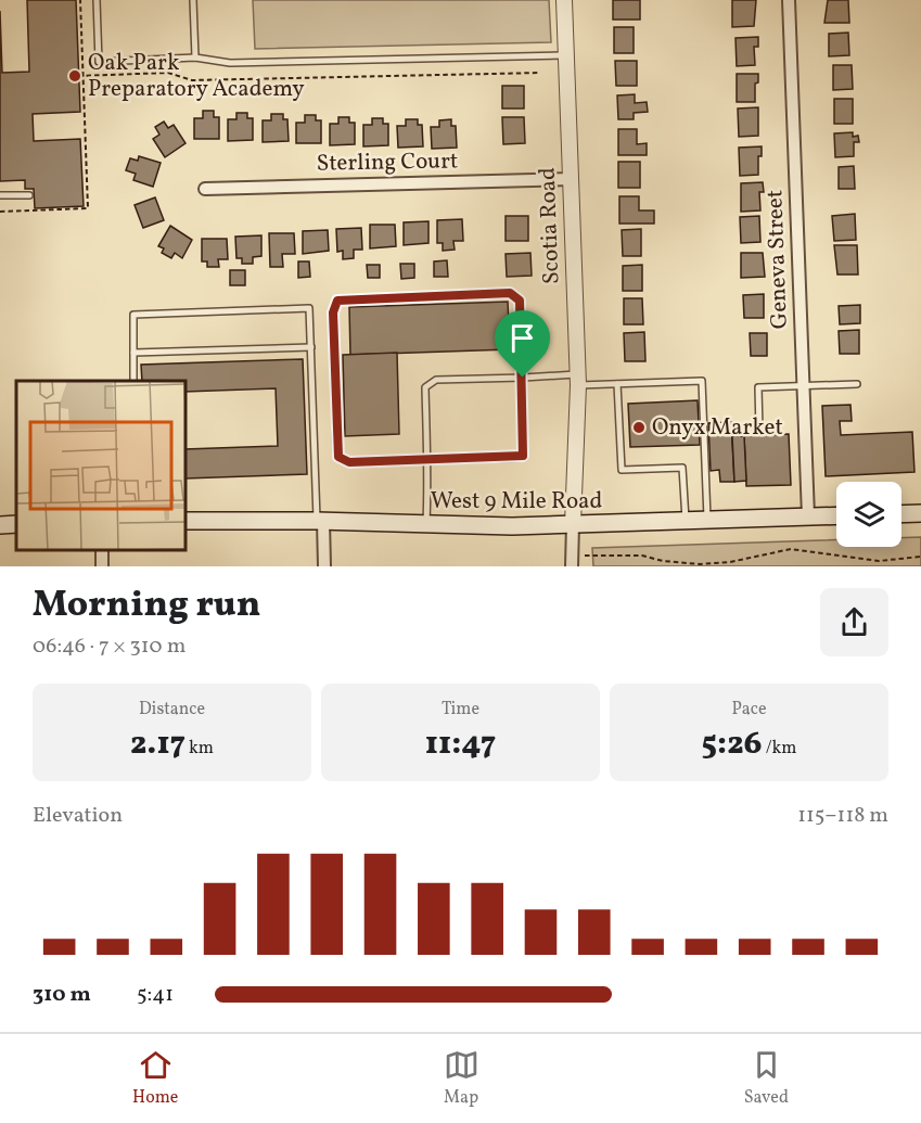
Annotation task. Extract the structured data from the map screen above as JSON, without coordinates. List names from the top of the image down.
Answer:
{
  "streets": {
    "main road": ["West 9 Mile Road"],
    "street": ["Sterling Court", "Scotia Road", "Geneva Street"]
  },
  "crossings": [
    ["Sterling Court", "Scotia Road"],
    ["Scotia Road", "West 9 Mile Road"],
    ["Geneva Street", "West 9 Mile Road"]
  ],
  "places": ["Oak Park Preparatory Academy", "Onyx Market"],
  "page": {
    "heading": ["Morning run", "06:46 · 7 × 310 m"],
    "stats": [
      ["Distance", "2.17 km"],
      ["Time", "11:47"],
      ["Pace", "5:26 /km"]
    ],
    "chart": ["Elevation", "115–118 m"],
    "list": [
      {
        "name": "310 m",
        "note": "5:41"
      }
    ],
    "tabs": ["Home", "Map", "Saved"]
  }
}
